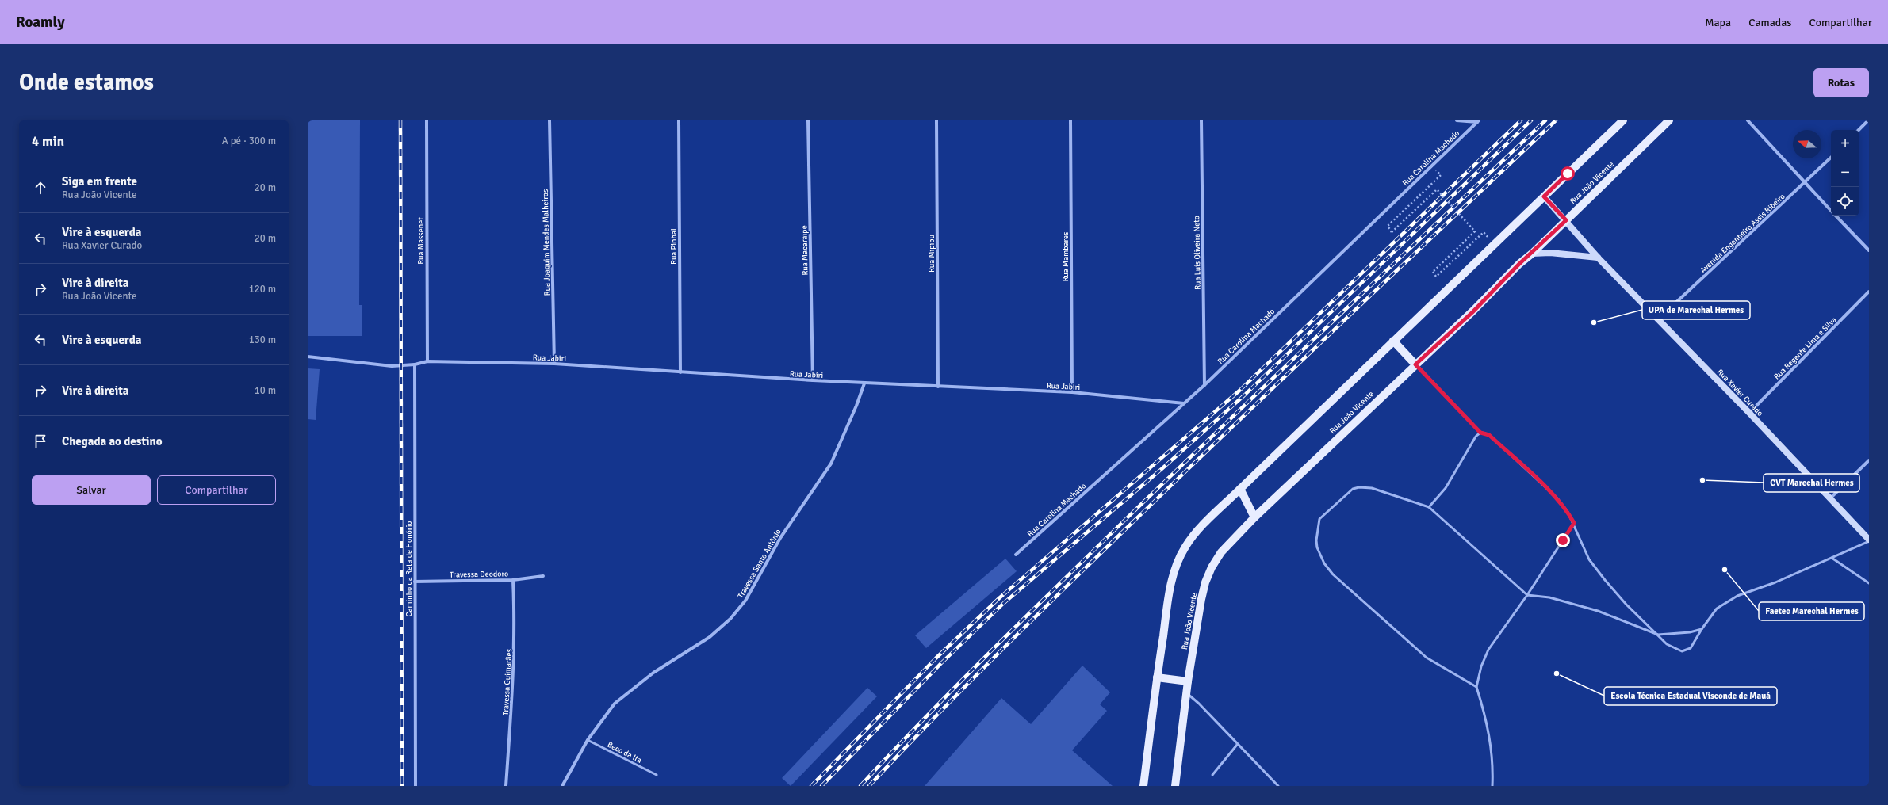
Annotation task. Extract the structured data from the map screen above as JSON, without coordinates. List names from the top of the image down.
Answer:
{
  "streets": {
    "main road": ["Rua João Vicente", "Rua Xavier Curado"],
    "street": [
      "Rua Carolina Machado",
      "Avenida Engenheiro Assis Ribeiro",
      "Rua Massenet",
      "Rua Joaquim Mendes Malheiros",
      "Rua Pinhal",
      "Rua Macaraipe",
      "Rua Luís Oliveira Neto",
      "Rua Mipibu",
      "Rua Mambares",
      "Rua Regente Lima e Silva",
      "Rua Jabiri",
      "Travessa Santo Antônio",
      "Caminho da Reta de Honório",
      "Travessa Deodoro",
      "Travessa Guimarães"
    ],
    "lane": ["Beco da Ita"]
  },
  "crossings": [
    ["Rua Carolina Machado", "Rua Luís Oliveira Neto"],
    ["Rua Carolina Machado", "Rua Jabiri"],
    ["Rua João Vicente", "Rua Xavier Curado"],
    ["Avenida Engenheiro Assis Ribeiro", "Rua Xavier Curado"],
    ["Rua Massenet", "Rua Jabiri"],
    ["Rua Joaquim Mendes Malheiros", "Rua Jabiri"],
    ["Rua Pinhal", "Rua Jabiri"],
    ["Rua Macaraipe", "Rua Jabiri"],
    ["Rua Mipibu", "Rua Jabiri"],
    ["Rua Mambares", "Rua Jabiri"],
    ["Rua Regente Lima e Silva", "Rua Xavier Curado"],
    ["Rua Jabiri", "Travessa Santo Antônio"],
    ["Travessa Santo Antônio", "Beco da Ita"],
    ["Caminho da Reta de Honório", "Travessa Deodoro"],
    ["Travessa Deodoro", "Travessa Guimarães"]
  ],
  "places": [
    "UPA de Marechal Hermes",
    "CVT Marechal Hermes",
    "Faetec Marechal Hermes",
    "Escola Técnica Estadual Visconde de Mauá"
  ],
  "north": "left",
  "page": {
    "header": "Roamly",
    "nav": ["Mapa", "Camadas", "Compartilhar"],
    "buttons": [
      "Rotas",
      ["Salvar", "Compartilhar"]
    ],
    "title": "Onde estamos",
    "heading": ["4 min", "A pé · 300 m"],
    "map_buttons": ["+", "−"],
    "list": [
      ["Siga em frente", "Rua João Vicente", "20 m"],
      ["Vire à esquerda", "Rua Xavier Curado", "20 m"],
      ["Vire à direita", "Rua João Vicente", "120 m"],
      ["Vire à esquerda", "130 m"],
      ["Vire à direita", "10 m"],
      "Chegada ao destino"
    ]
  }
}
